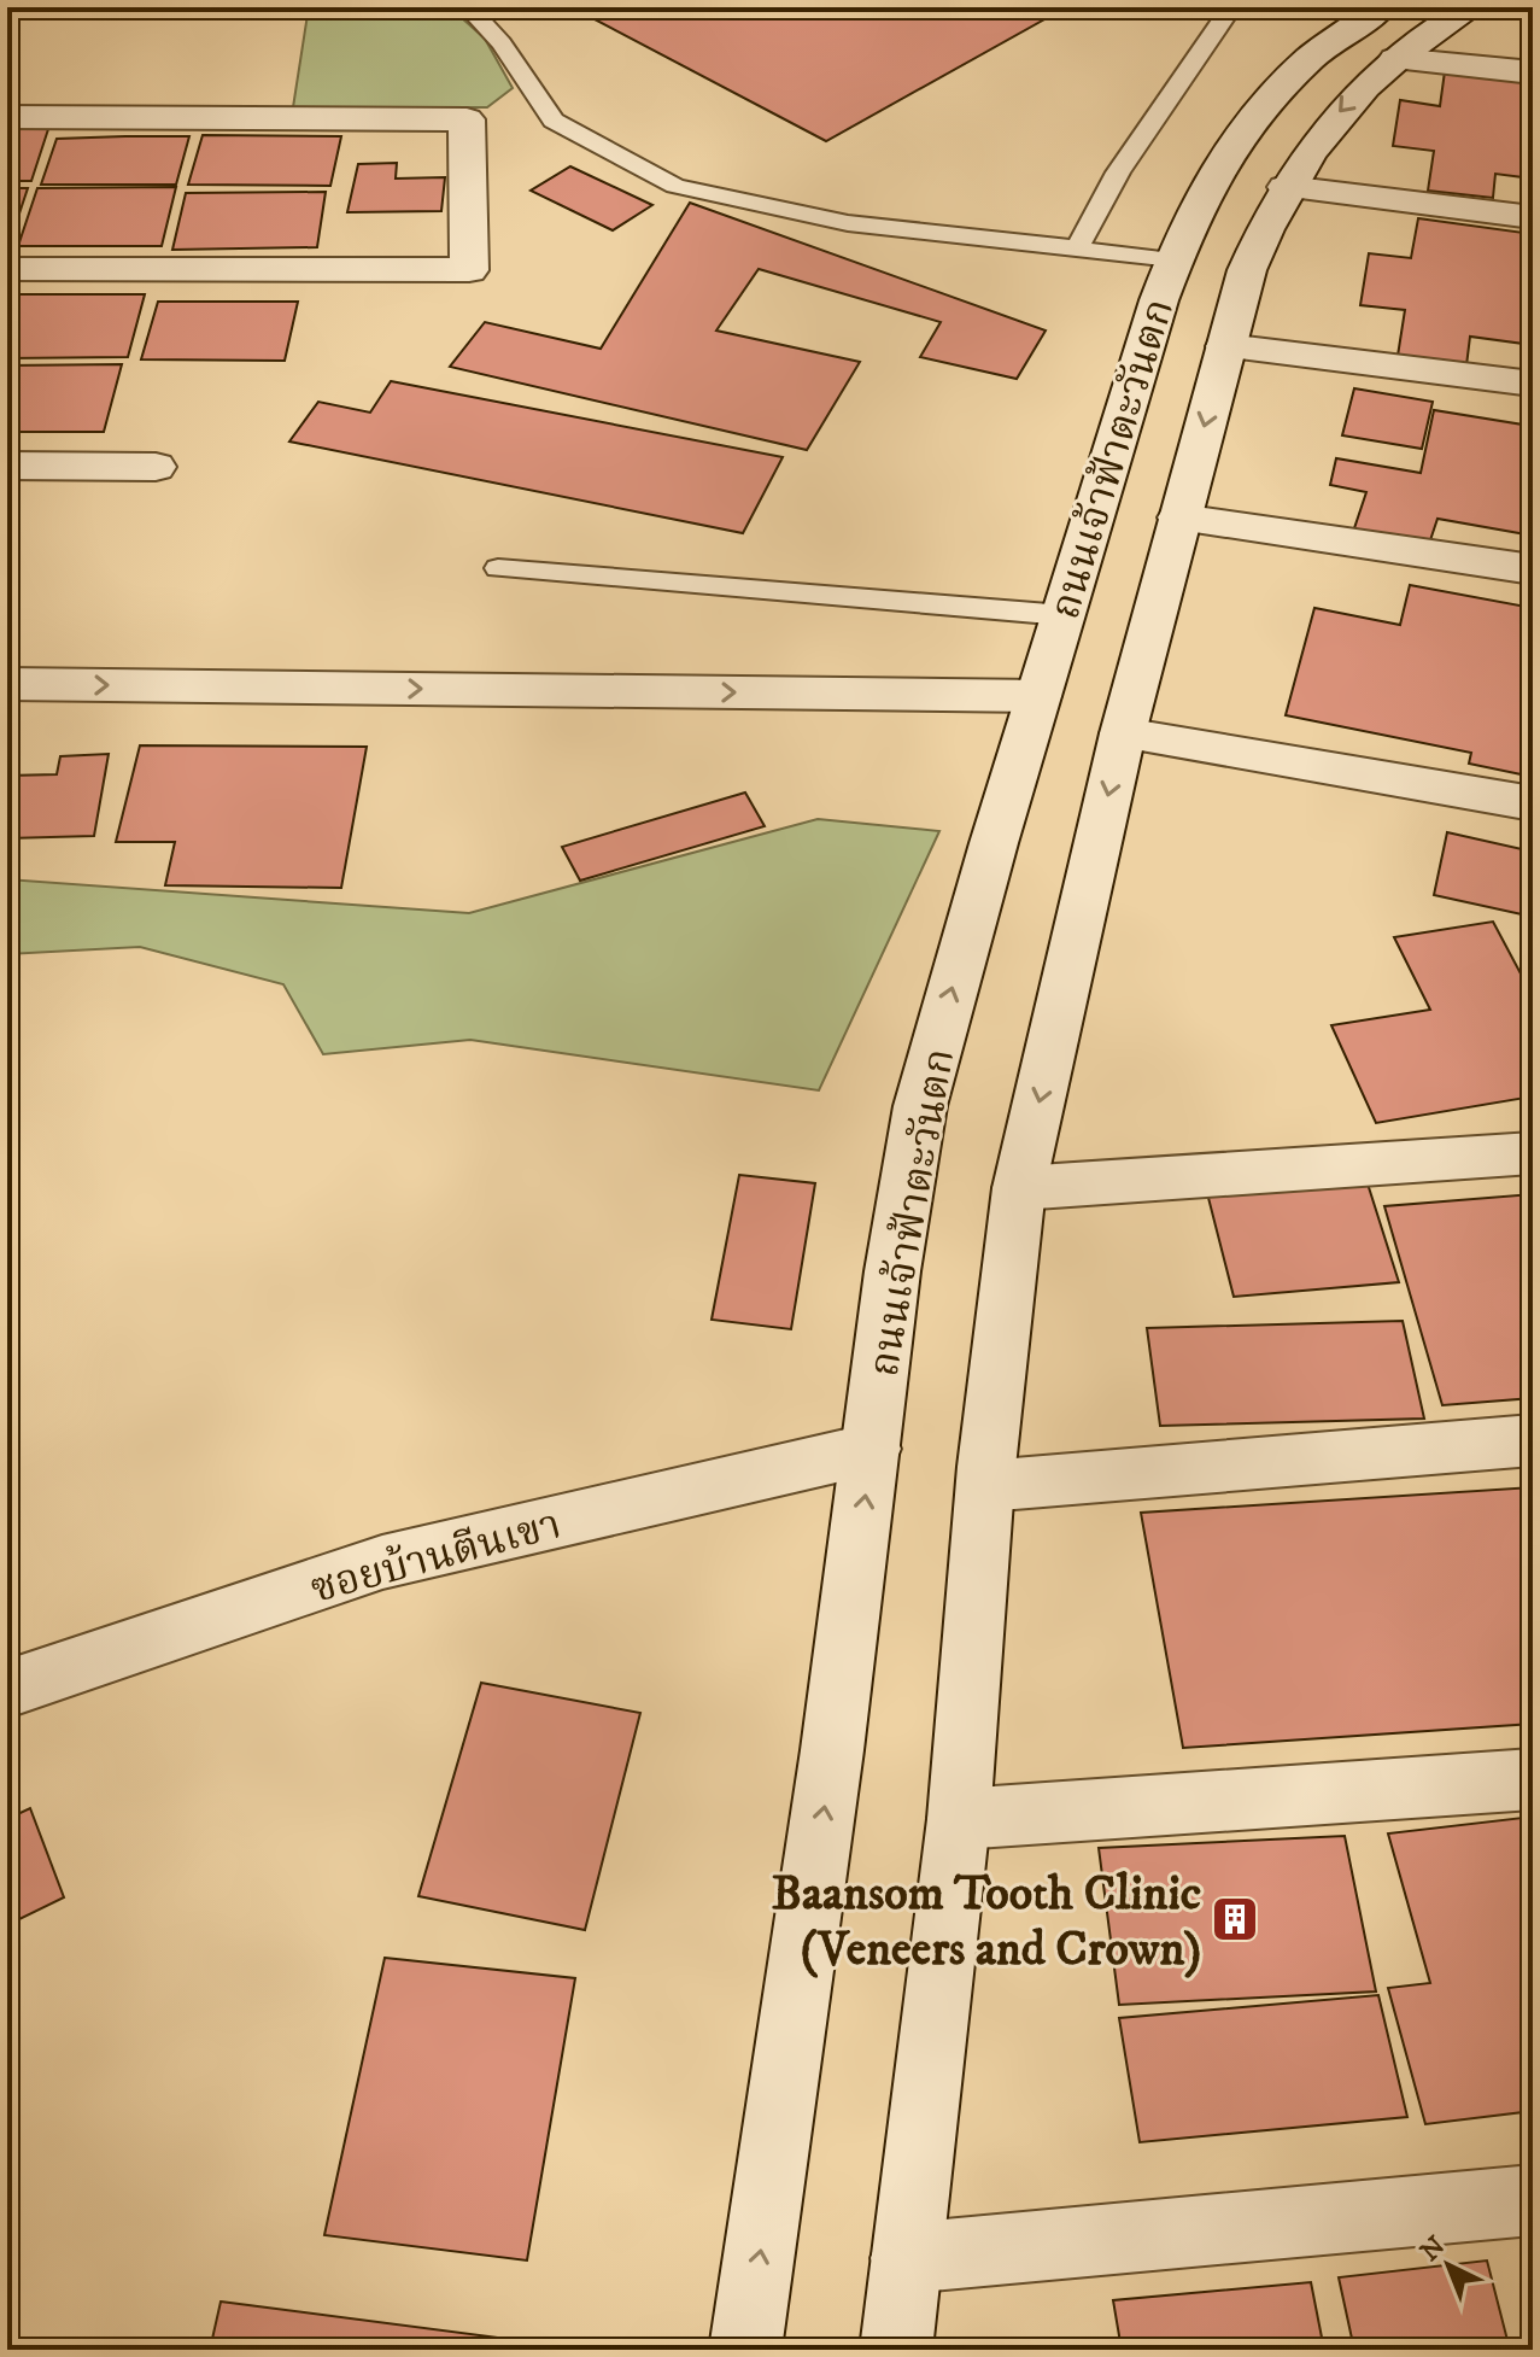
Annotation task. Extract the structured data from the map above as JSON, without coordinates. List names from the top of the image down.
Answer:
{
  "streets": {
    "street": ["ถนนเจ้าฟ้าตะวันตก", "ซอยบ้านตีนเขา"]
  },
  "crossings": [
    ["ถนนเจ้าฟ้าตะวันตก", "ซอยบ้านตีนเขา"]
  ],
  "places": {
    "building": ["Baansom Tooth Clinic (Veneers and Crown)"]
  },
  "north": "top left"
}
